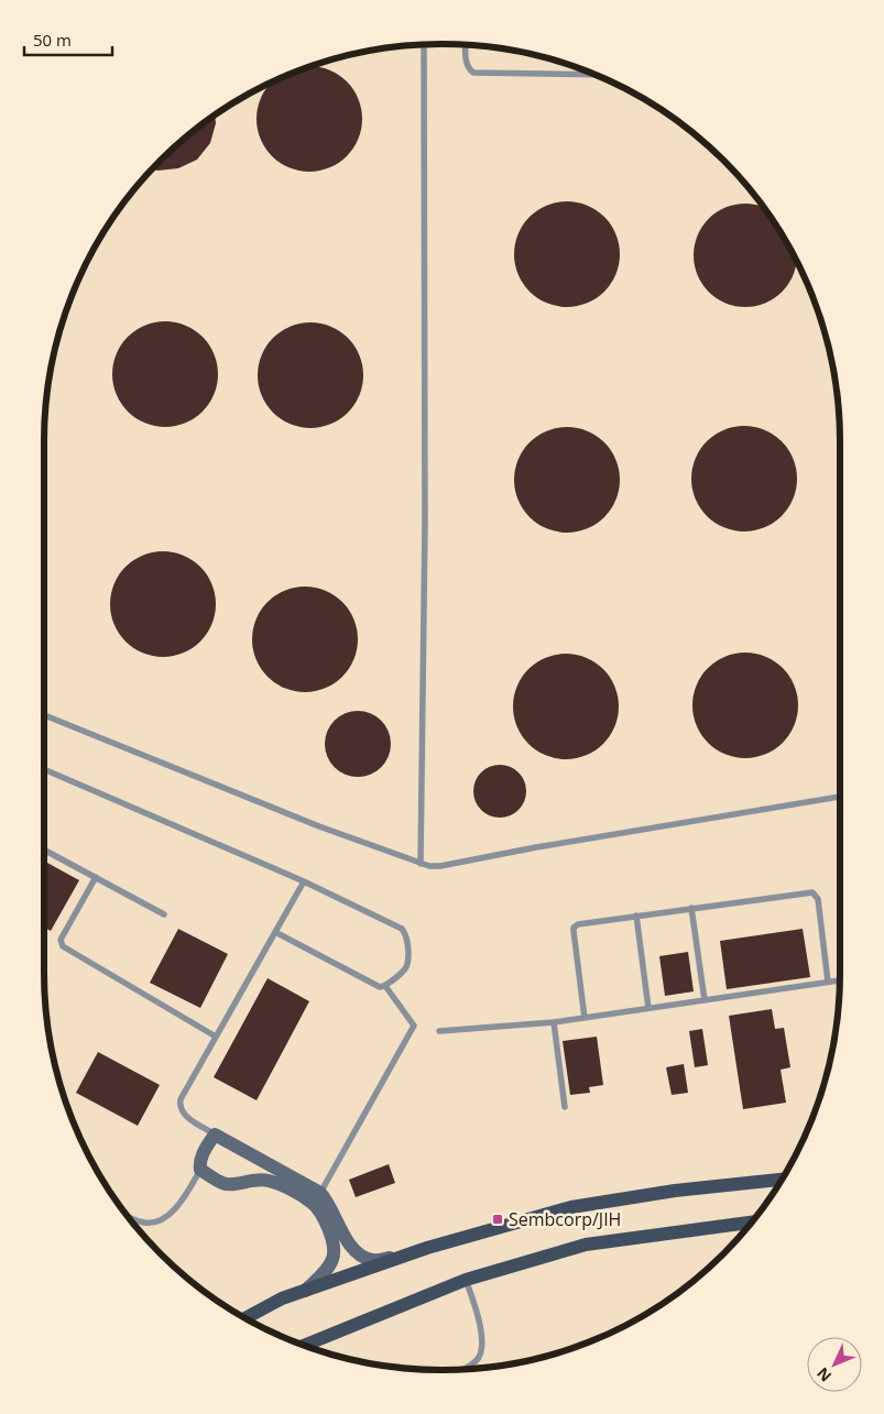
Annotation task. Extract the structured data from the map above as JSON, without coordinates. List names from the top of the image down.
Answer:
{
  "places": {
    "transit": ["Sembcorp/JIH"]
  },
  "scale_bar": "50 m",
  "north": "bottom left"
}
